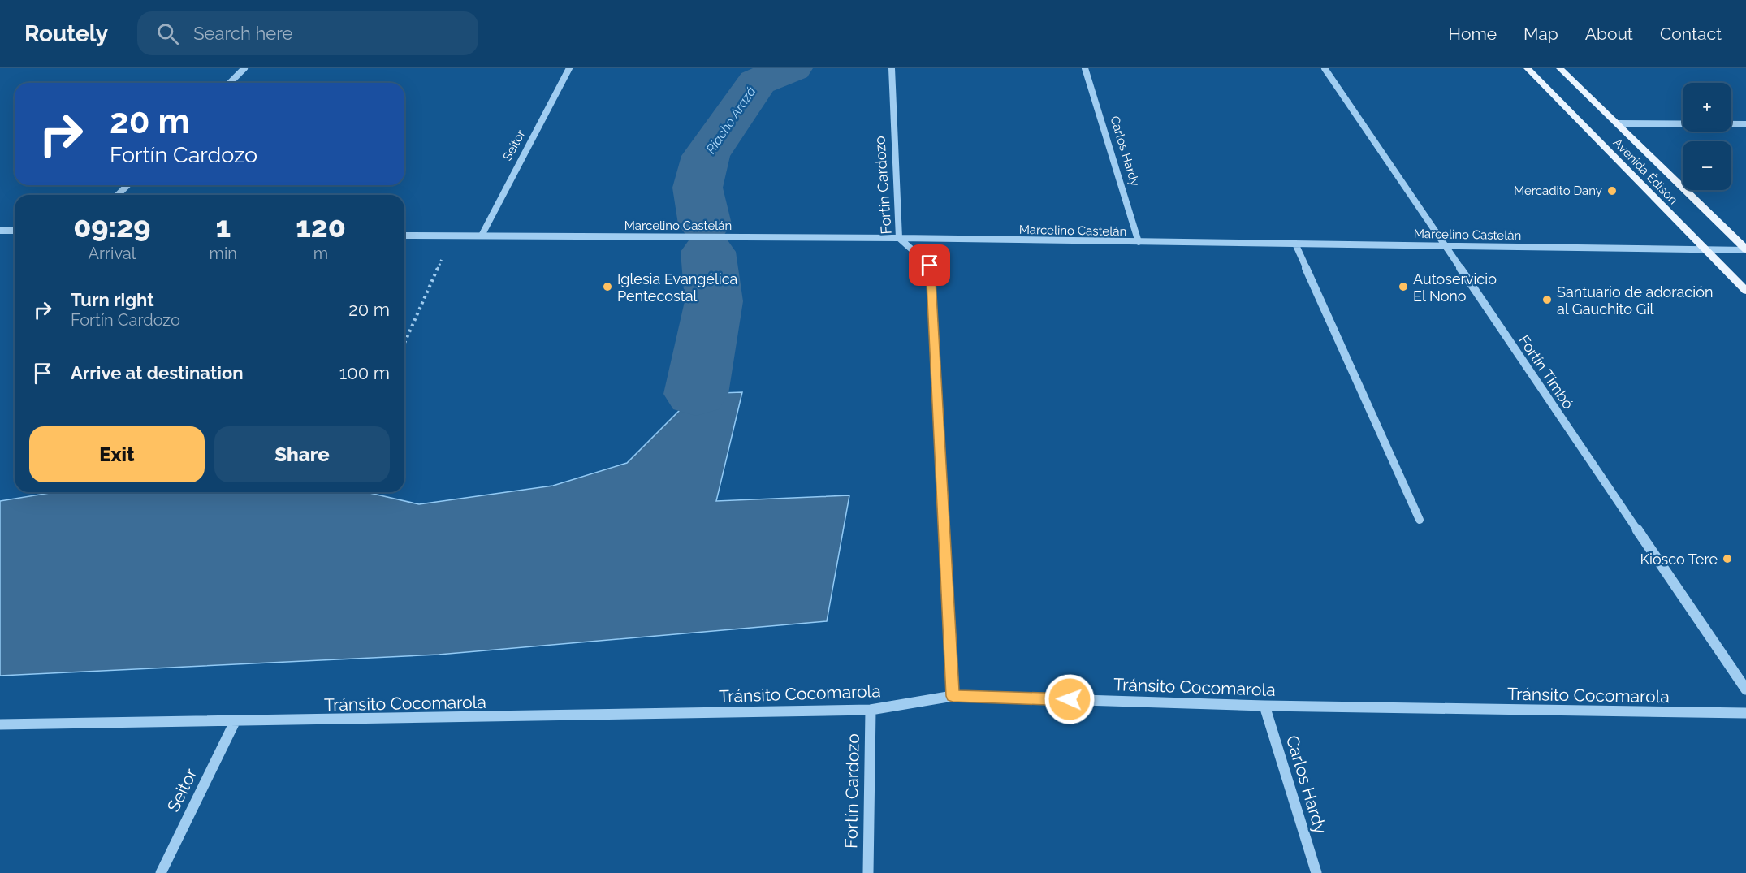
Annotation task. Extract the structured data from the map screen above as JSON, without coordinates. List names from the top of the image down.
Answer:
{
  "streets": {
    "main road": ["Avenida Édison"],
    "street": [
      "Seitor",
      "Carlos Hardy",
      "Fortín Cardozo",
      "Marcelino Castelán",
      "Fortín Timbó",
      "Tránsito Cocomarola"
    ]
  },
  "crossings": [
    ["Seitor", "Marcelino Castelán"],
    ["Seitor", "Tránsito Cocomarola"],
    ["Carlos Hardy", "Marcelino Castelán"],
    ["Carlos Hardy", "Tránsito Cocomarola"],
    ["Avenida Édison", "Marcelino Castelán"],
    ["Fortín Cardozo", "Marcelino Castelán"],
    ["Fortín Cardozo", "Tránsito Cocomarola"],
    ["Marcelino Castelán", "Fortín Timbó"]
  ],
  "water": ["Riacho Arazá"],
  "places": [
    "Mercadito Dany",
    "Iglesia Evangélica Pentecostal",
    "Autoservicio El Nono",
    "Santuario de adoración al Gauchito Gil",
    "Kiosco Tere"
  ],
  "page": {
    "header": "Routely",
    "search": "Search here",
    "nav": [
      "Home",
      "Map",
      "About",
      "Contact"
    ],
    "map_buttons": ["+", "−"],
    "turn": ["20 m", "Fortín Cardozo"],
    "eta": [
      "09:29",
      "Arrival",
      "1",
      "min",
      "120",
      "m"
    ],
    "list": [
      {
        "name": "Turn right",
        "note": "Fortín Cardozo",
        "value": "20 m"
      },
      {
        "name": "Arrive at destination",
        "value": "100 m"
      }
    ],
    "buttons": ["Exit", "Share"]
  }
}
